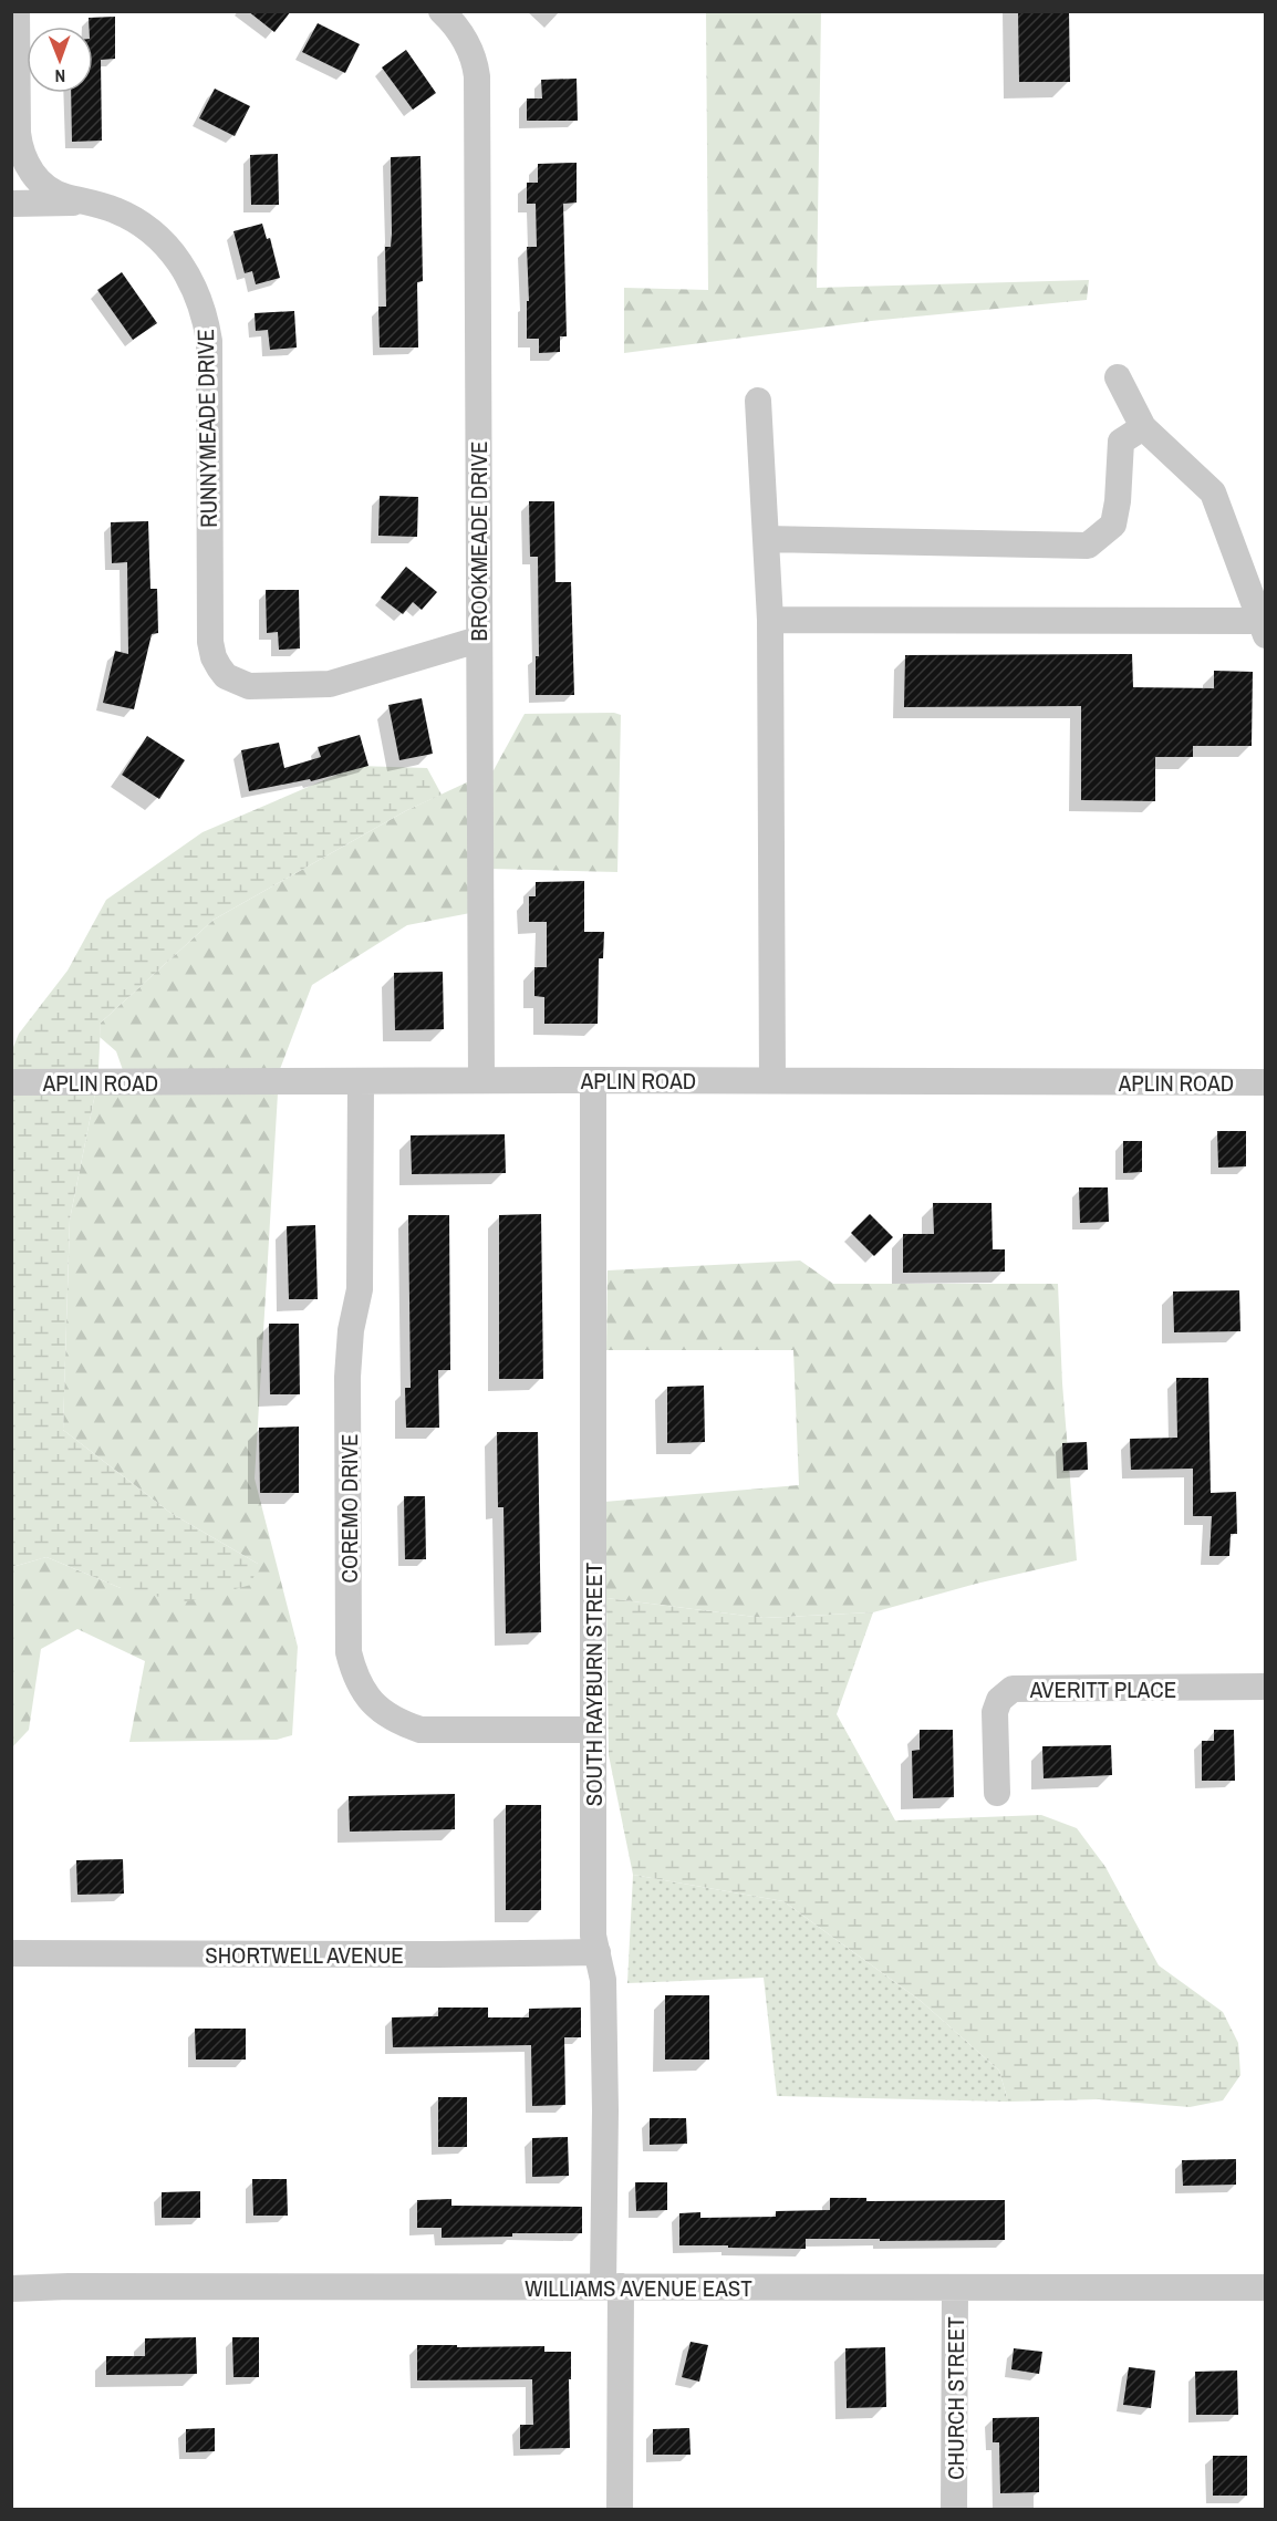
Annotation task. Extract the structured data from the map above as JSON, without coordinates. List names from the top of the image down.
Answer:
{
  "streets": {
    "street": [
      "RUNNYMEADE DRIVE",
      "BROOKMEADE DRIVE",
      "APLIN ROAD",
      "COREMO DRIVE",
      "SOUTH RAYBURN STREET",
      "AVERITT PLACE",
      "SHORTWELL AVENUE",
      "WILLIAMS AVENUE EAST",
      "CHURCH STREET"
    ]
  },
  "crossings": [
    ["RUNNYMEADE DRIVE", "BROOKMEADE DRIVE"],
    ["BROOKMEADE DRIVE", "APLIN ROAD"],
    ["APLIN ROAD", "COREMO DRIVE"],
    ["APLIN ROAD", "SOUTH RAYBURN STREET"],
    ["COREMO DRIVE", "SOUTH RAYBURN STREET"],
    ["SOUTH RAYBURN STREET", "SHORTWELL AVENUE"],
    ["SOUTH RAYBURN STREET", "WILLIAMS AVENUE EAST"],
    ["WILLIAMS AVENUE EAST", "CHURCH STREET"]
  ],
  "north": "bottom"
}
